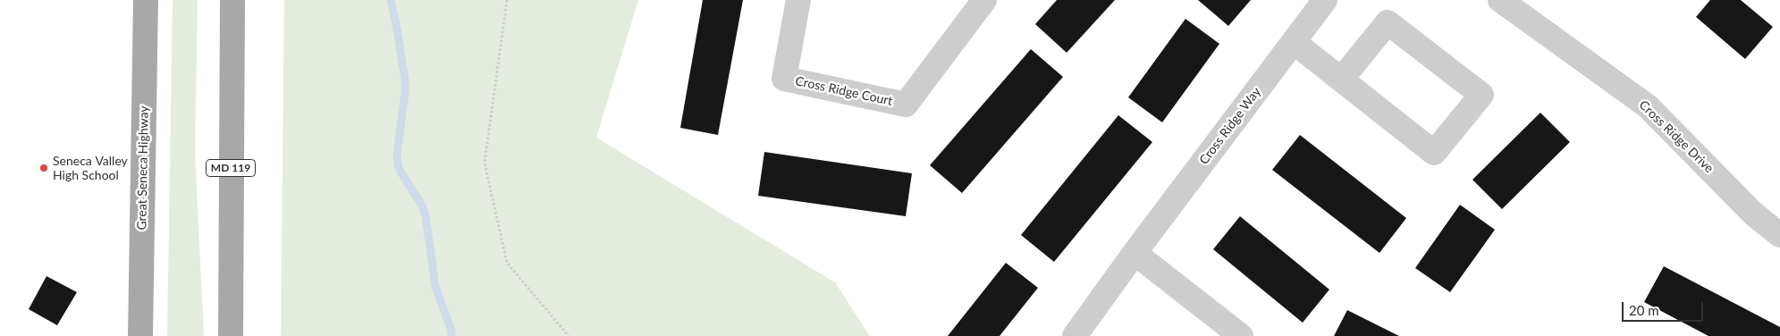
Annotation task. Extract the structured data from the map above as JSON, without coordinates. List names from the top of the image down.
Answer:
{
  "streets": {
    "main road": ["Great Seneca Highway", "MD 119"],
    "street": ["Cross Ridge Court", "Cross Ridge Way", "Cross Ridge Drive"]
  },
  "places": ["Seneca Valley High School"],
  "scale_bar": "20 m"
}
